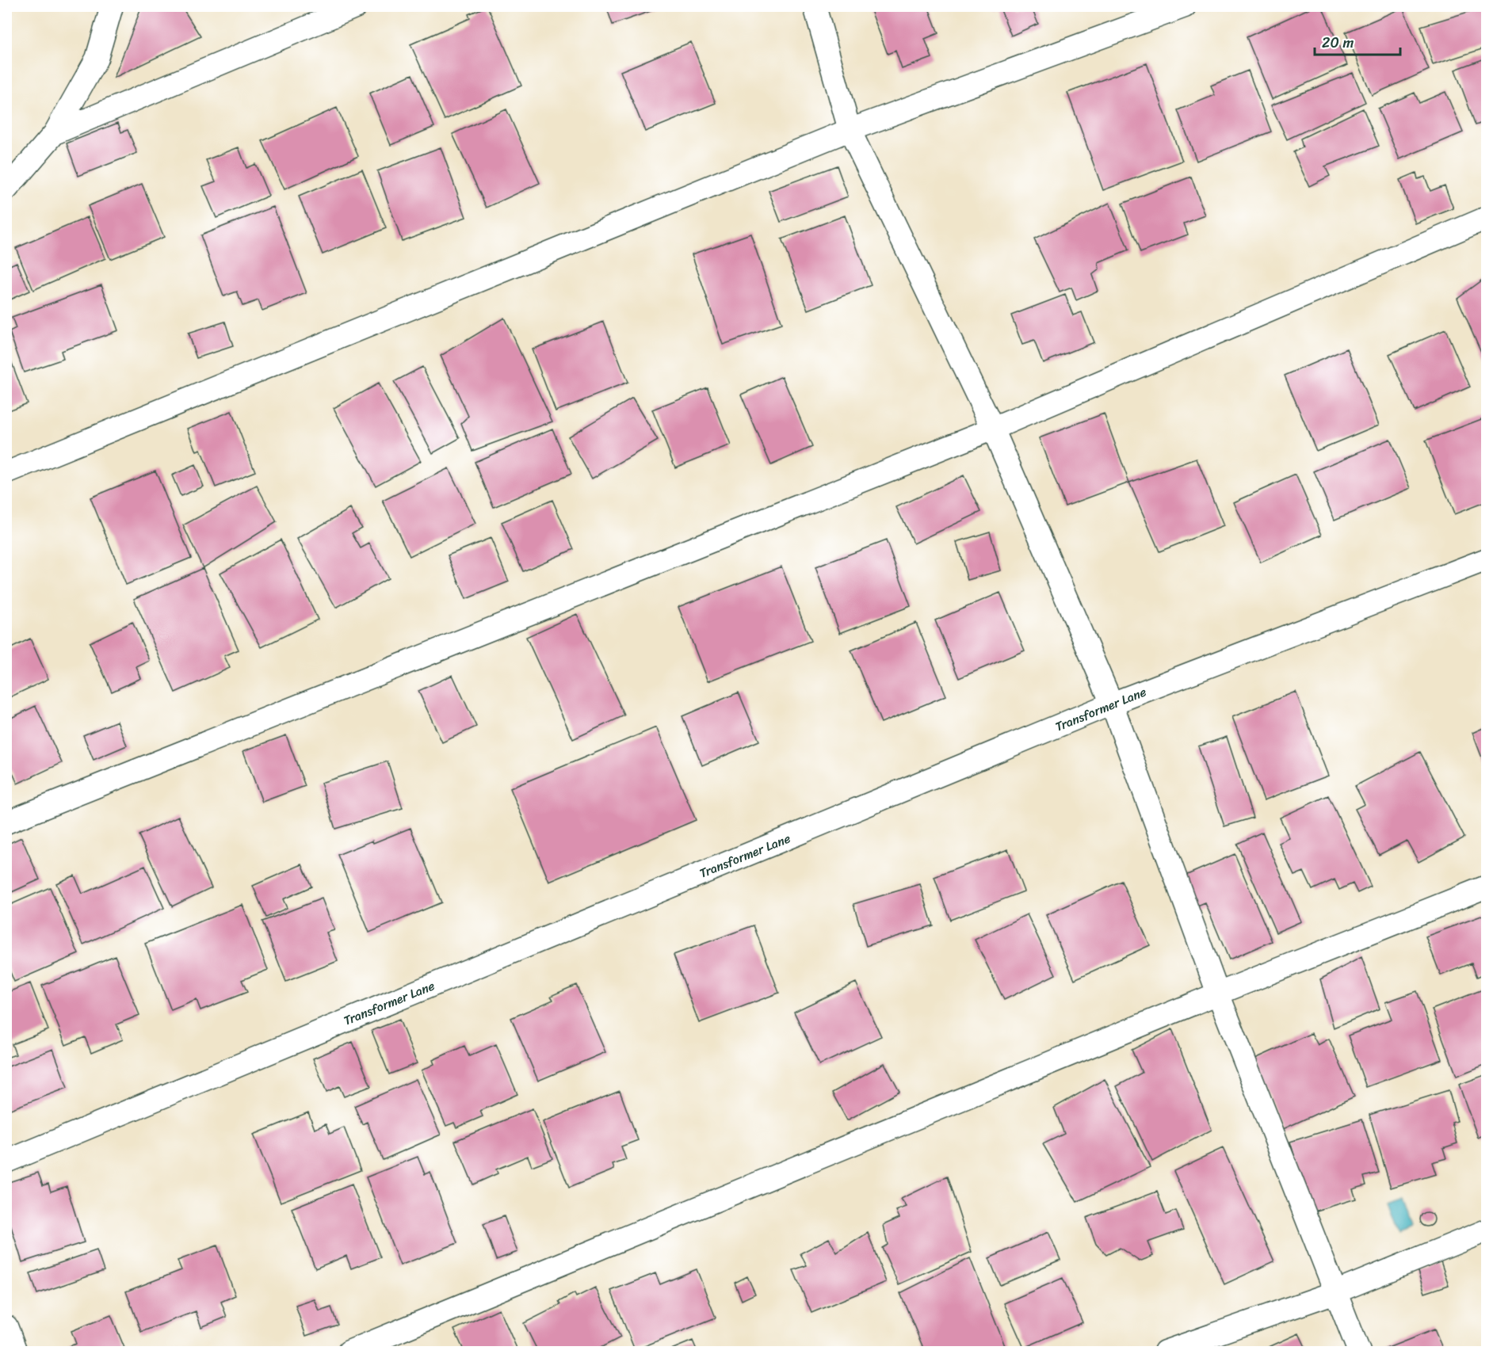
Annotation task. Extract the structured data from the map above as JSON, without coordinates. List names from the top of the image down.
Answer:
{
  "streets": {
    "street": ["Transformer Lane"]
  },
  "scale_bar": "20 m"
}
